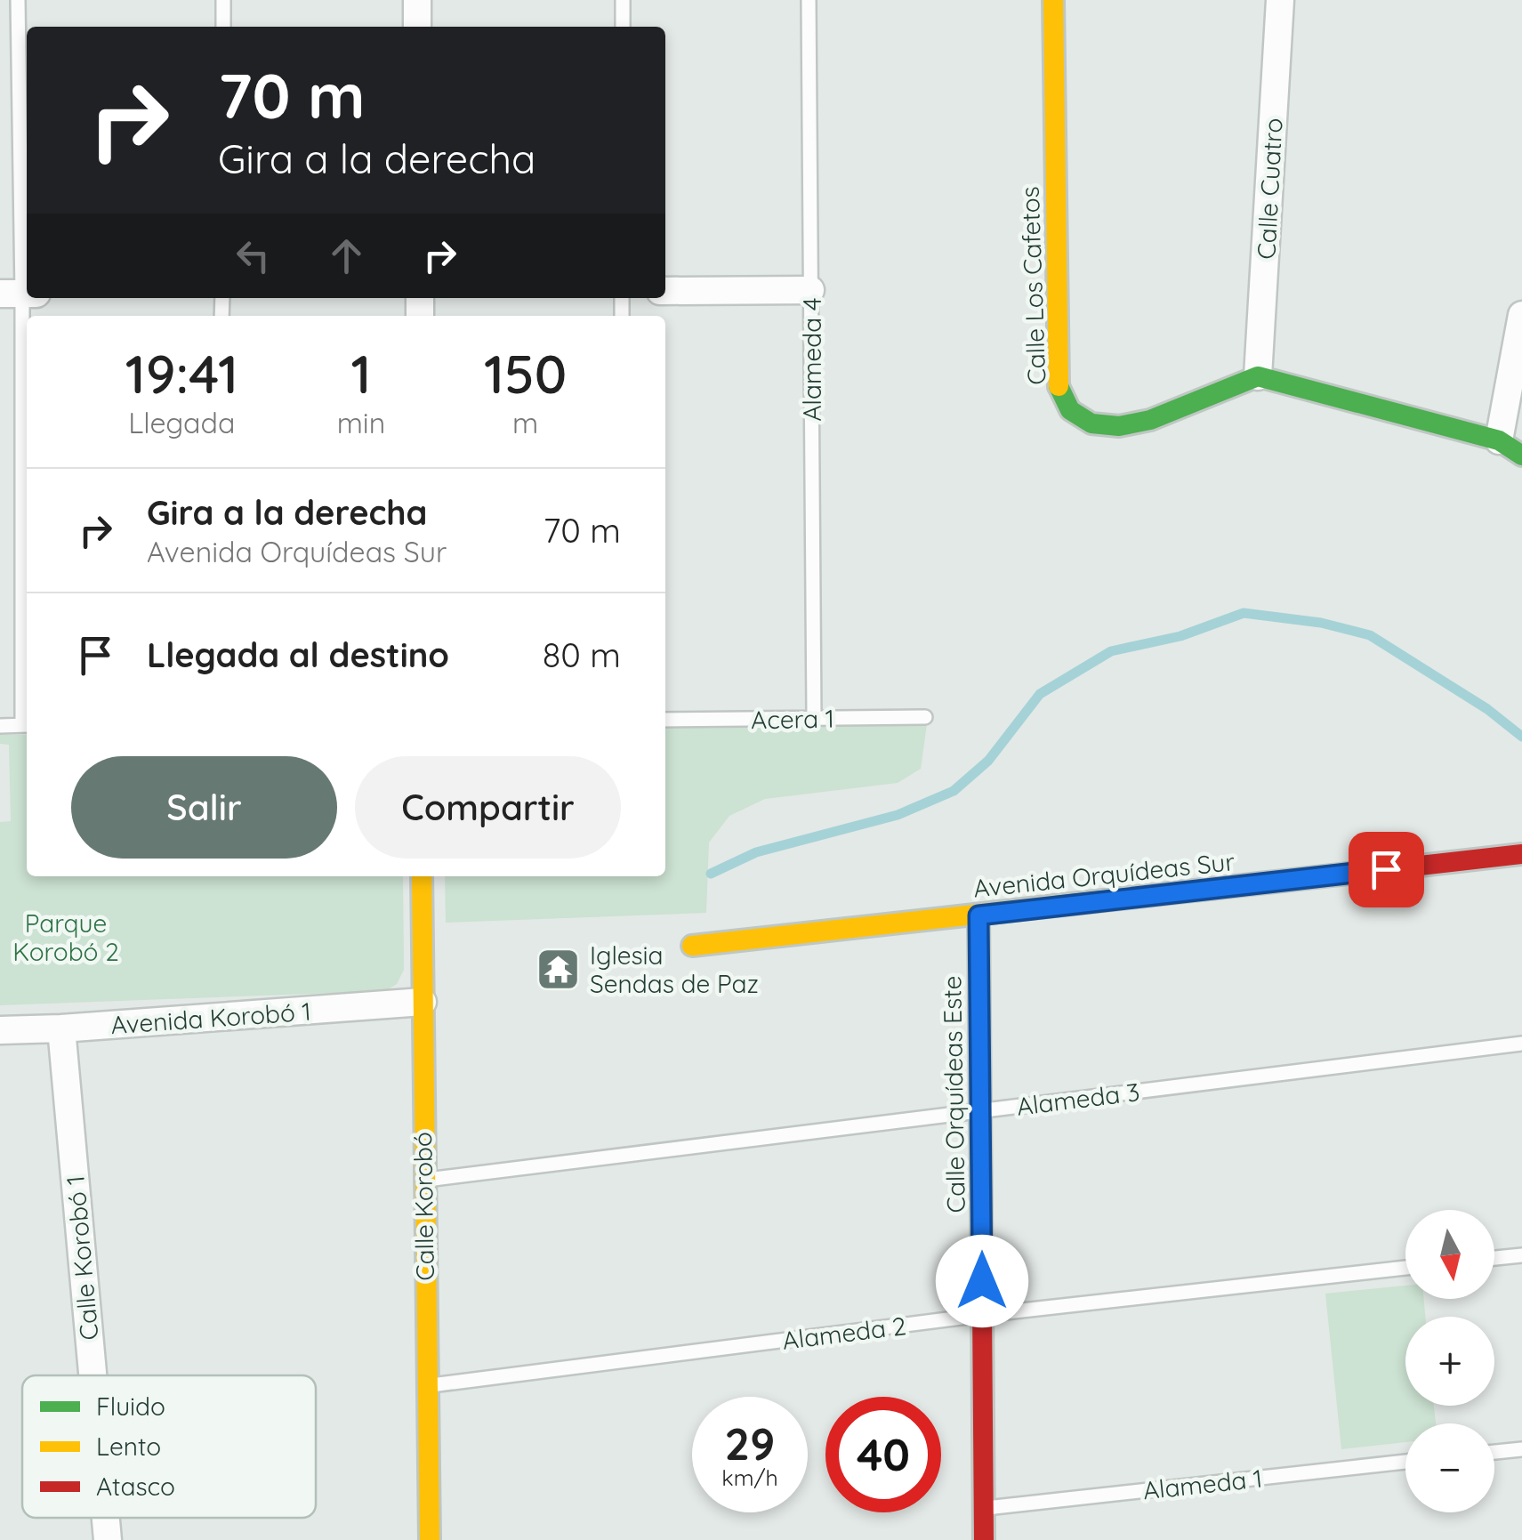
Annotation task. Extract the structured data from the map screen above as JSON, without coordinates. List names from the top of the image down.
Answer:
{
  "streets": {
    "street": [
      "Calle Cuatro",
      "Calle Los Cafetos",
      "Avenida Orquídeas Sur",
      "Avenida Korobó 1",
      "Calle Orquídeas Este",
      "Calle Korobó",
      "Calle Korobó 1"
    ],
    "lane": [
      "Alameda 4",
      "Acera 1",
      "Alameda 3",
      "Alameda 2",
      "Alameda 1"
    ]
  },
  "crossings": [
    ["Calle Cuatro", "Calle Los Cafetos"],
    ["Alameda 4", "Acera 1"],
    ["Avenida Orquídeas Sur", "Calle Orquídeas Este"],
    ["Avenida Korobó 1", "Calle Korobó"],
    ["Avenida Korobó 1", "Calle Korobó 1"],
    ["Calle Orquídeas Este", "Alameda 3"],
    ["Calle Orquídeas Este", "Alameda 2"],
    ["Calle Orquídeas Este", "Alameda 1"],
    ["Alameda 3", "Calle Korobó"],
    ["Calle Korobó", "Alameda 2"]
  ],
  "parks": ["Parque Korobó 2"],
  "places": {
    "temple": ["Iglesia Sendas de Paz"]
  },
  "legend": ["Fluido", "Lento", "Atasco"],
  "north": "bottom",
  "page": {
    "turn": ["70 m", "Gira a la derecha"],
    "eta": [
      "19:41",
      "Llegada",
      "1",
      "min",
      "150",
      "m"
    ],
    "list": [
      {
        "name": "Gira a la derecha",
        "note": "Avenida Orquídeas Sur",
        "value": "70 m"
      },
      {
        "name": "Llegada al destino",
        "value": "80 m"
      }
    ],
    "buttons": ["Salir", "Compartir"],
    "map_buttons": ["+", "−"],
    "speed": "29 km/h",
    "limit": "40"
  }
}
